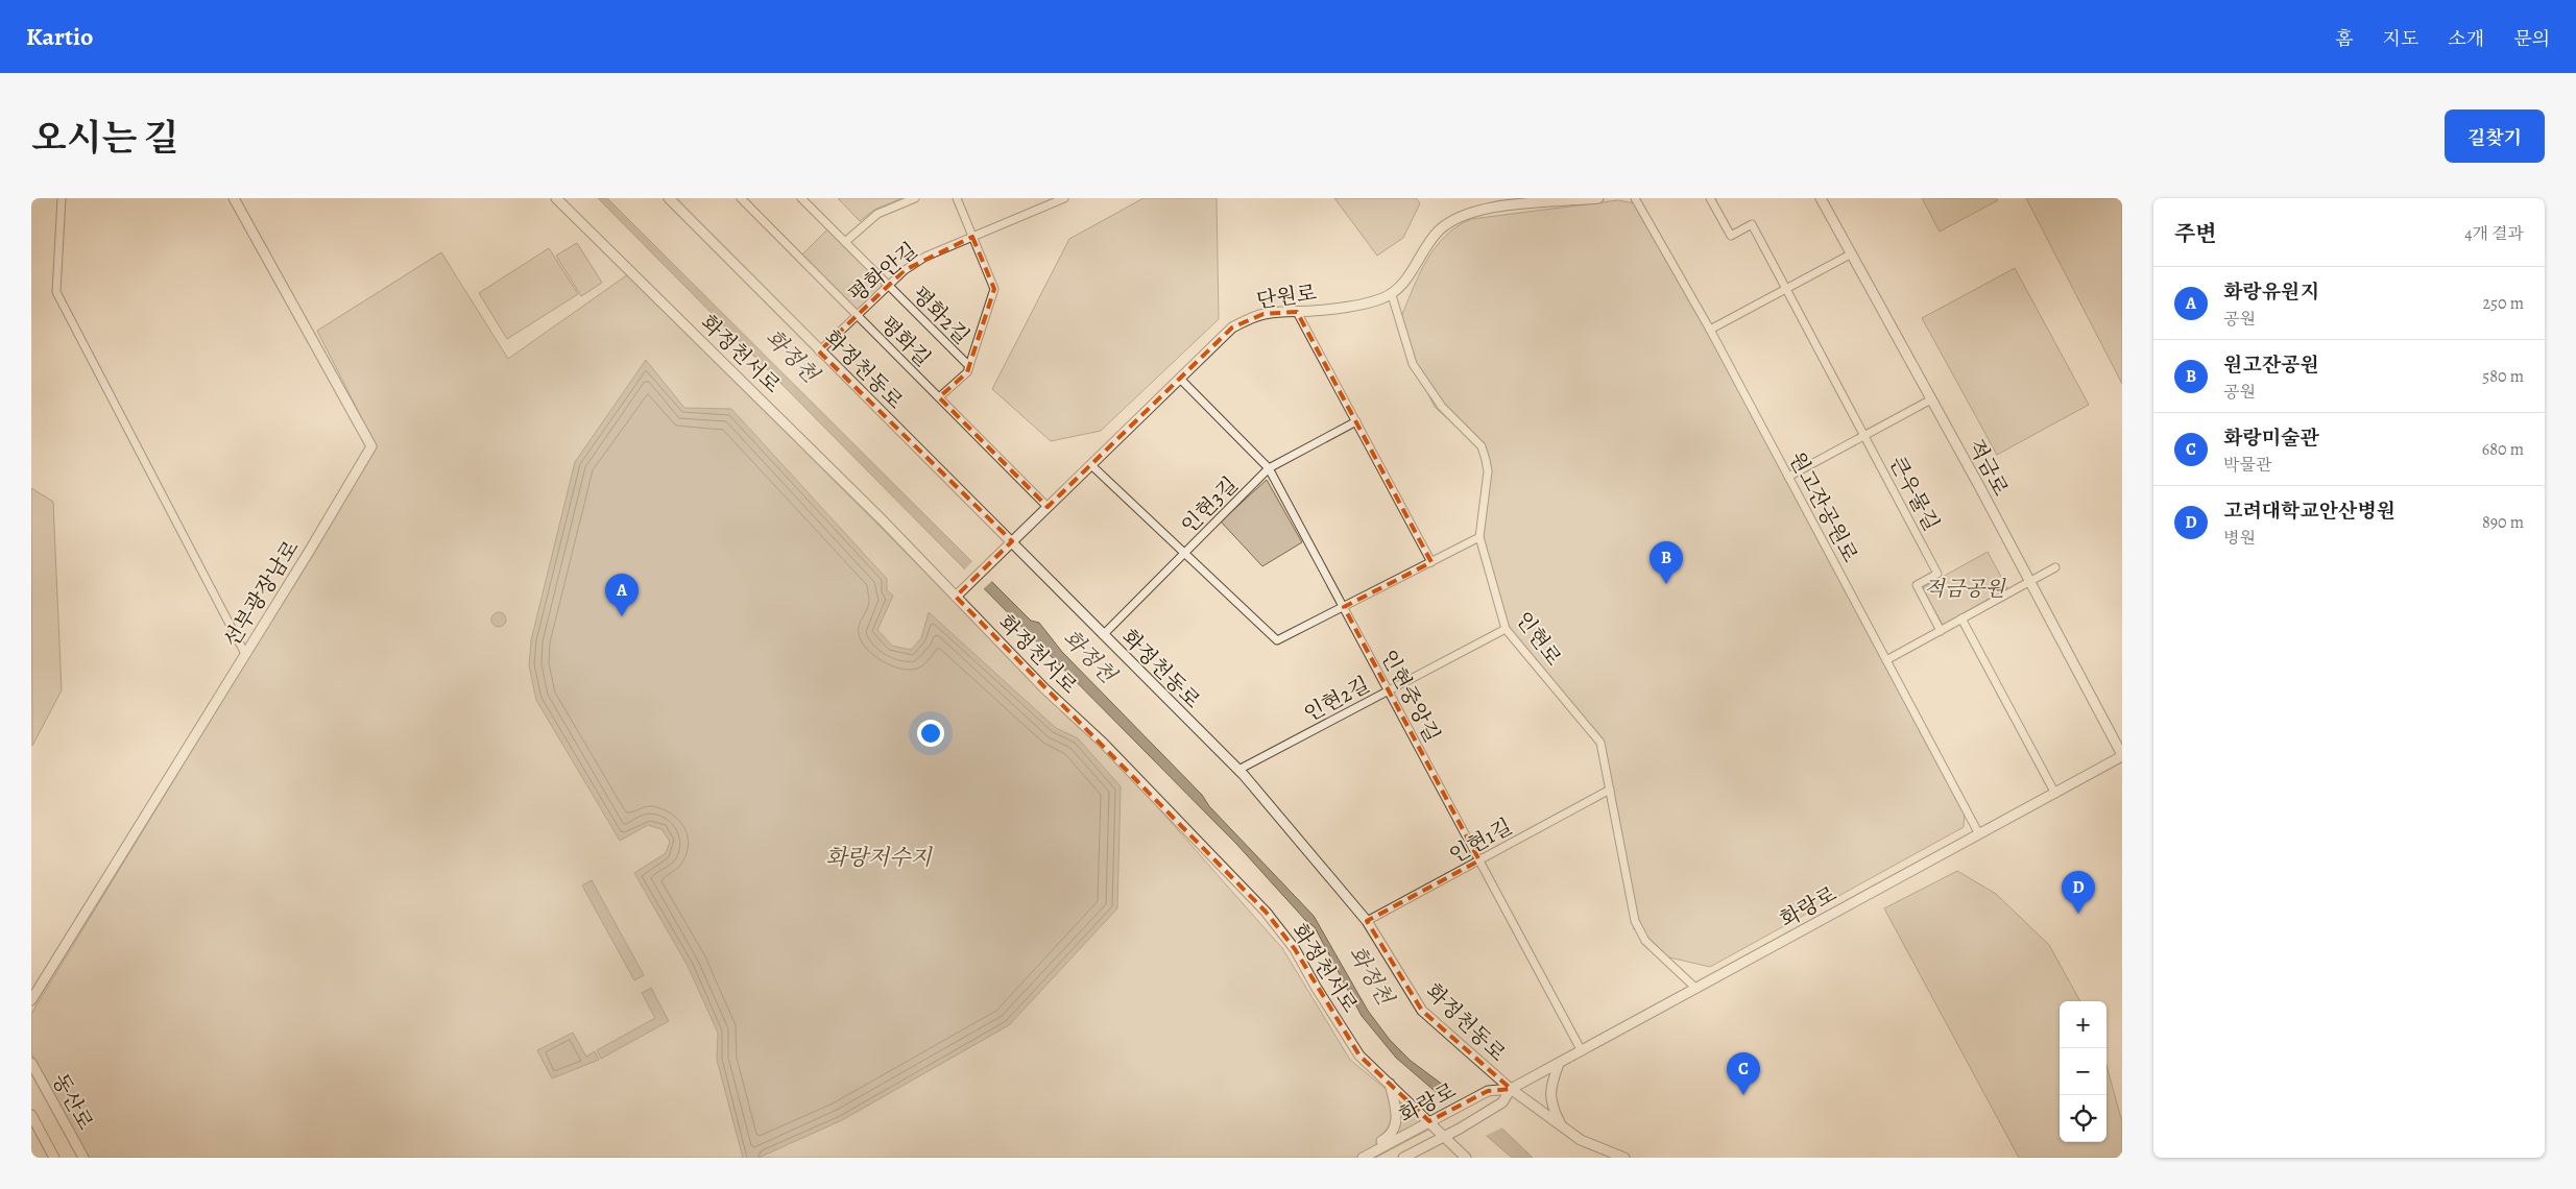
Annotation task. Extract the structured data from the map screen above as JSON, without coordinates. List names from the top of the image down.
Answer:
{
  "streets": {
    "street": [
      "평화안길",
      "단원로",
      "평화2길",
      "평화길",
      "화정천서로",
      "화정천동로",
      "적금로",
      "큰우물길",
      "인현3길",
      "원고잔공원로",
      "선부광장남로",
      "인현로",
      "인현중앙길",
      "인현2길",
      "인현1길",
      "화랑로",
      "동산로"
    ]
  },
  "crossings": [
    ["평화안길", "평화2길"],
    ["평화안길", "평화길"],
    ["평화안길", "화정천동로"],
    ["단원로", "평화길"],
    ["단원로", "화정천서로"],
    ["단원로", "화정천동로"],
    ["단원로", "인현로"],
    ["단원로", "인현중앙길"],
    ["화정천서로", "화랑로"],
    ["화정천동로", "인현3길"],
    ["화정천동로", "인현2길"],
    ["화정천동로", "인현1길"],
    ["화정천동로", "화랑로"],
    ["적금로", "화랑로"],
    ["인현3길", "인현중앙길"],
    ["원고잔공원로", "화랑로"],
    ["인현로", "인현2길"],
    ["인현로", "인현1길"],
    ["인현로", "화랑로"],
    ["인현중앙길", "인현2길"],
    ["인현중앙길", "인현1길"],
    ["인현중앙길", "화랑로"]
  ],
  "water": ["화정천", "화랑저수지"],
  "parks": ["적금공원"],
  "page": {
    "header": "Kartio",
    "nav": [
      "홈",
      "지도",
      "소개",
      "문의"
    ],
    "title": "오시는 길",
    "buttons": "길찾기",
    "heading": ["주변", "4개 결과"],
    "list": [
      {
        "mark": "A",
        "name": "화랑유원지",
        "note": "공원",
        "value": "250 m"
      },
      {
        "mark": "B",
        "name": "원고잔공원",
        "note": "공원",
        "value": "580 m"
      },
      {
        "mark": "C",
        "name": "화랑미술관",
        "note": "박물관",
        "value": "680 m"
      },
      {
        "mark": "D",
        "name": "고려대학교안산병원",
        "note": "병원",
        "value": "890 m"
      }
    ],
    "pins": [
      "B",
      "A",
      "D",
      "C"
    ],
    "map_buttons": ["+", "−"]
  }
}
